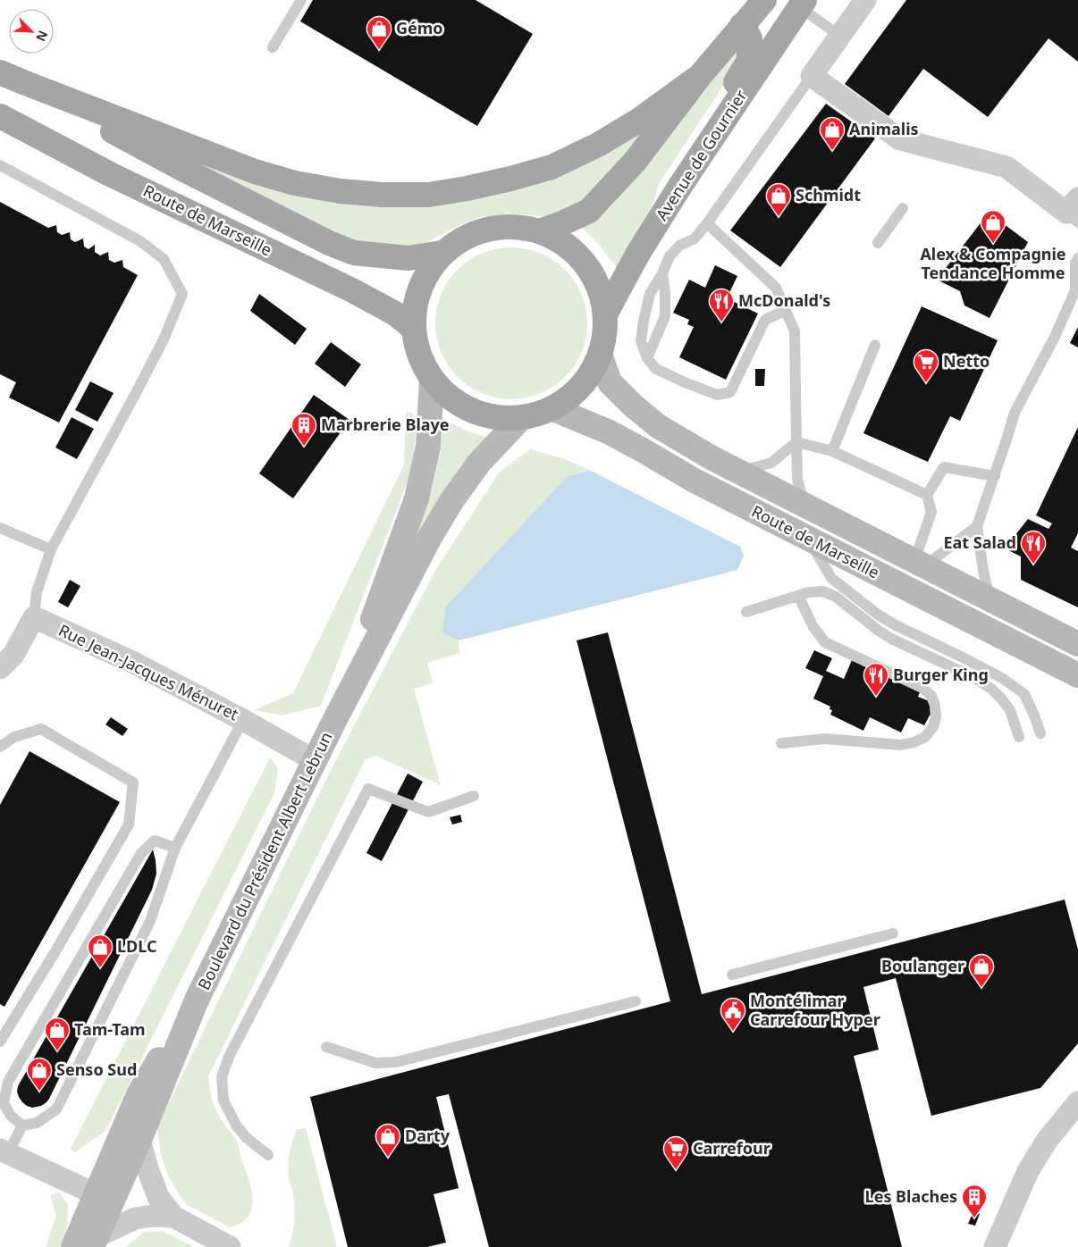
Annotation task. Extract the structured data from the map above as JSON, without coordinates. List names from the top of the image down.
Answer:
{
  "streets": {
    "main road": ["Avenue de Gournier", "Route de Marseille", "Boulevard du Président Albert Lebrun"],
    "street": ["Rue Jean-Jacques Ménuret"]
  },
  "crossings": [
    ["Rue Jean-Jacques Ménuret", "Boulevard du Président Albert Lebrun"]
  ],
  "places": {
    "shop": [
      "Gémo",
      "Animalis",
      "Schmidt",
      "Alex & Compagnie Tendance Homme",
      "LDLC",
      "Boulanger",
      "Tam-Tam",
      "Senso Sud",
      "Darty"
    ],
    "restaurant": ["McDonald's", "Eat Salad", "Burger King"],
    "supermarket": ["Netto", "Carrefour"],
    "building": ["Marbrerie Blaye", "Les Blaches"],
    "public building": ["Montélimar Carrefour Hyper"]
  },
  "north": "bottom right"
}
